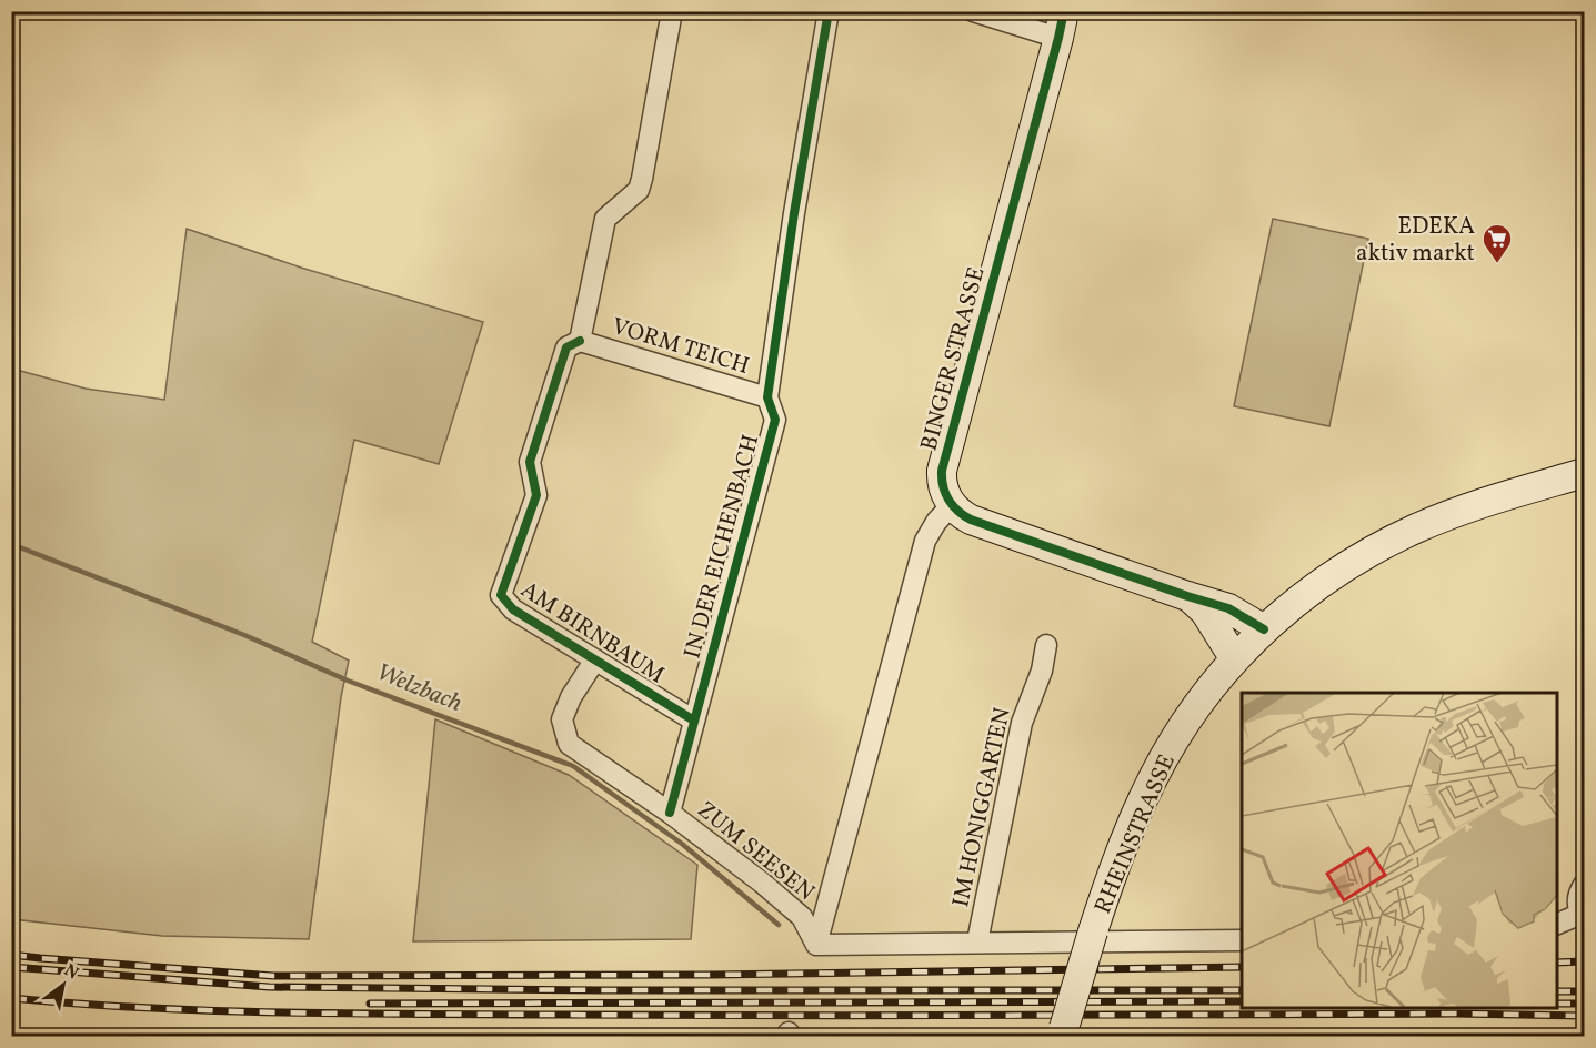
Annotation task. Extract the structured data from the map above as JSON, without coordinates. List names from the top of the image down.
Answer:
{
  "streets": {
    "street": [
      "VORM TEICH",
      "BINGER STRASSE",
      "IN DER EICHENBACH",
      "AM BIRNBAUM",
      "IM HONIGGARTEN",
      "RHEINSTRASSE",
      "ZUM SEESEN"
    ]
  },
  "crossings": [
    ["VORM TEICH", "IN DER EICHENBACH"],
    ["VORM TEICH", "AM BIRNBAUM"],
    ["IN DER EICHENBACH", "AM BIRNBAUM"],
    ["IN DER EICHENBACH", "ZUM SEESEN"],
    ["AM BIRNBAUM", "ZUM SEESEN"]
  ],
  "water": ["Welzbach"],
  "places": {
    "supermarket": ["EDEKA aktiv markt"]
  },
  "north": "top right"
}
